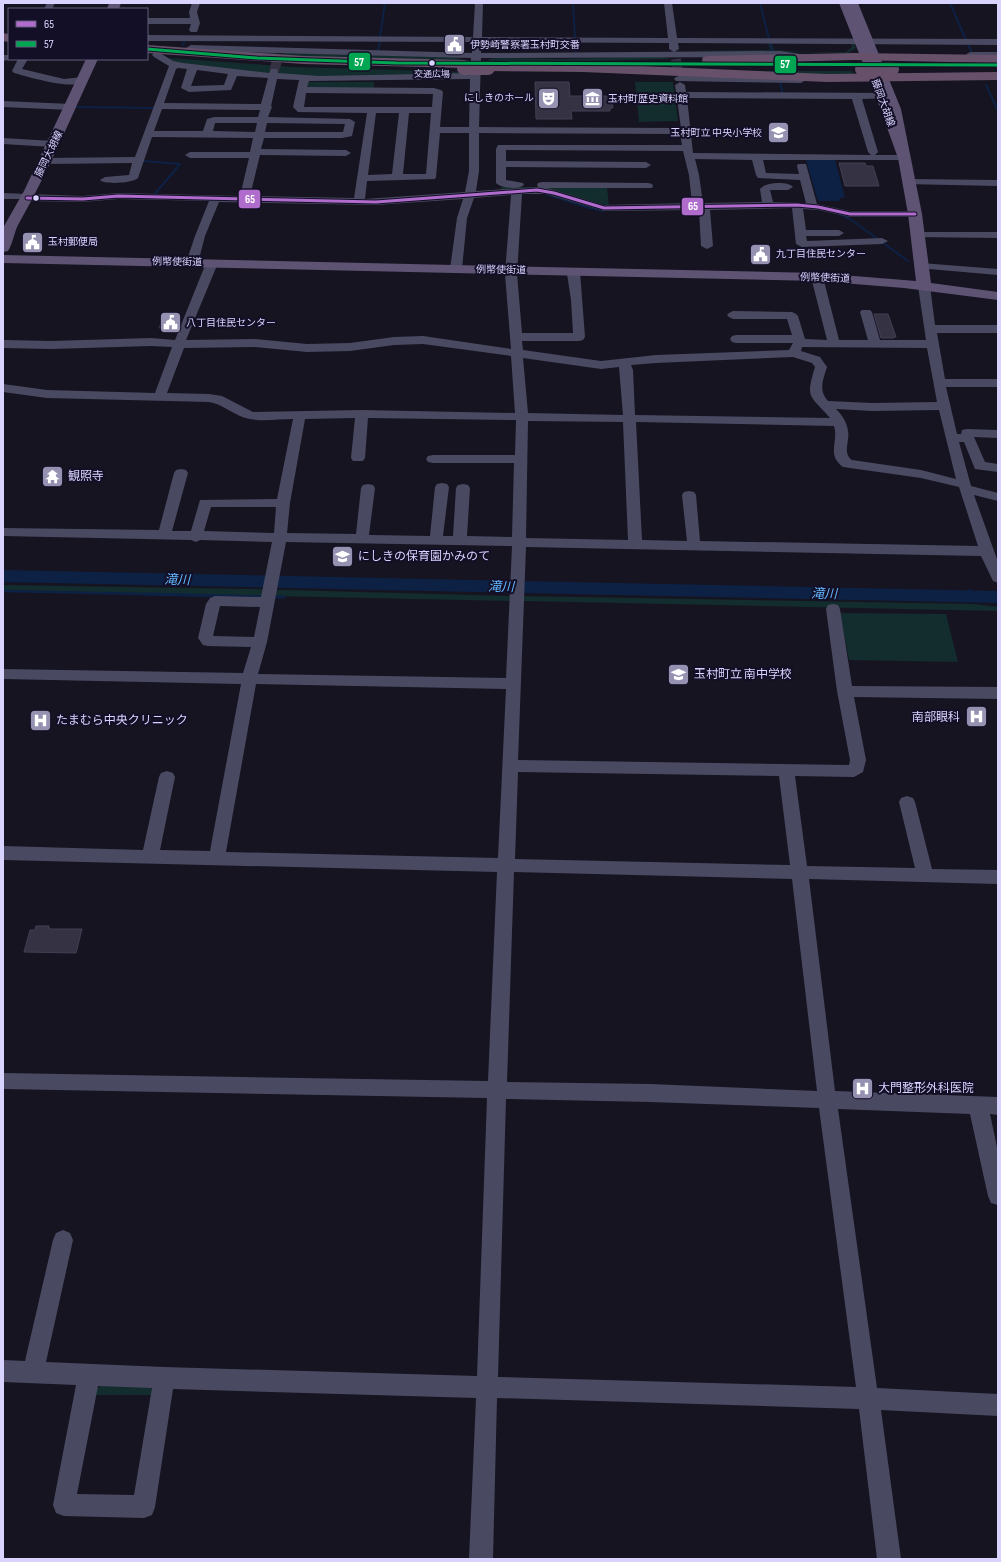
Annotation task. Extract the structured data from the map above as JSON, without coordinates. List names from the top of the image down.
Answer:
{
  "streets": {
    "main road": ["藤岡大胡線", "例幣使街道"]
  },
  "crossings": [
    ["藤岡大胡線", "例幣使街道"]
  ],
  "water": ["滝川"],
  "places": {
    "public building": [
      "伊勢崎警察署玉村町交番",
      "玉村郵便局",
      "九丁目住民センター",
      "八丁目住民センター"
    ],
    "other": ["交通広場"],
    "theatre": ["にしきのホール"],
    "museum": ["玉村町歴史資料館"],
    "school or university": ["玉村町立 中央小学校", "にしきの保育園かみのて", "玉村町立 南中学校"],
    "temple": ["観照寺"],
    "hospital": ["南部眼科", "たまむら中央クリニック", "大門整形外科医院"]
  },
  "lines": ["transit line 57", "transit line 65"],
  "legend": ["65", "57"]
}
